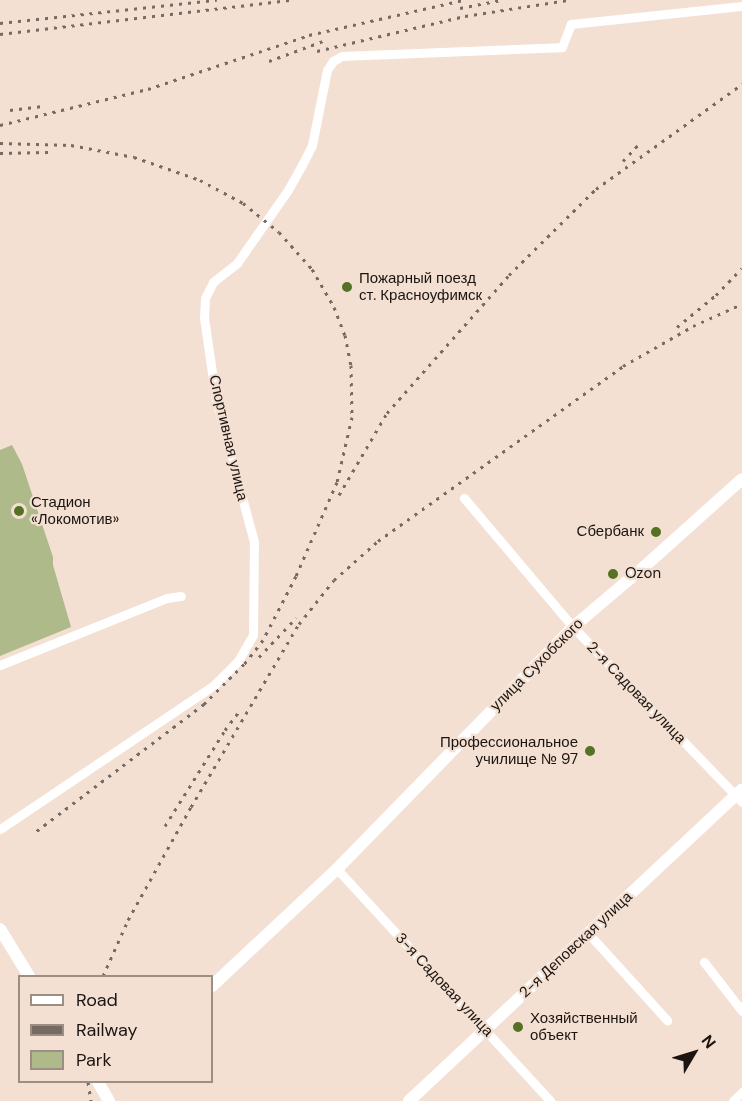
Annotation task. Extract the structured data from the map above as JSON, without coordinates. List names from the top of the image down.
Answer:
{
  "streets": {
    "street": [
      "Спортивная улица",
      "улица Сухобского",
      "2-я Садовая улица",
      "2-я Деповская улица",
      "3-я Садовая улица"
    ]
  },
  "crossings": [
    ["улица Сухобского", "2-я Садовая улица"],
    ["улица Сухобского", "3-я Садовая улица"],
    ["2-я Садовая улица", "2-я Деповская улица"],
    ["2-я Деповская улица", "3-я Садовая улица"]
  ],
  "places": [
    "Пожарный поезд ст. Красноуфимск",
    "Стадион «Локомотив»",
    "Сбербанк",
    "Ozon",
    "Профессиональное училище № 97",
    "Хозяйственный объект"
  ],
  "legend": ["Road", "Railway", "Park"],
  "north": "top right"
}
